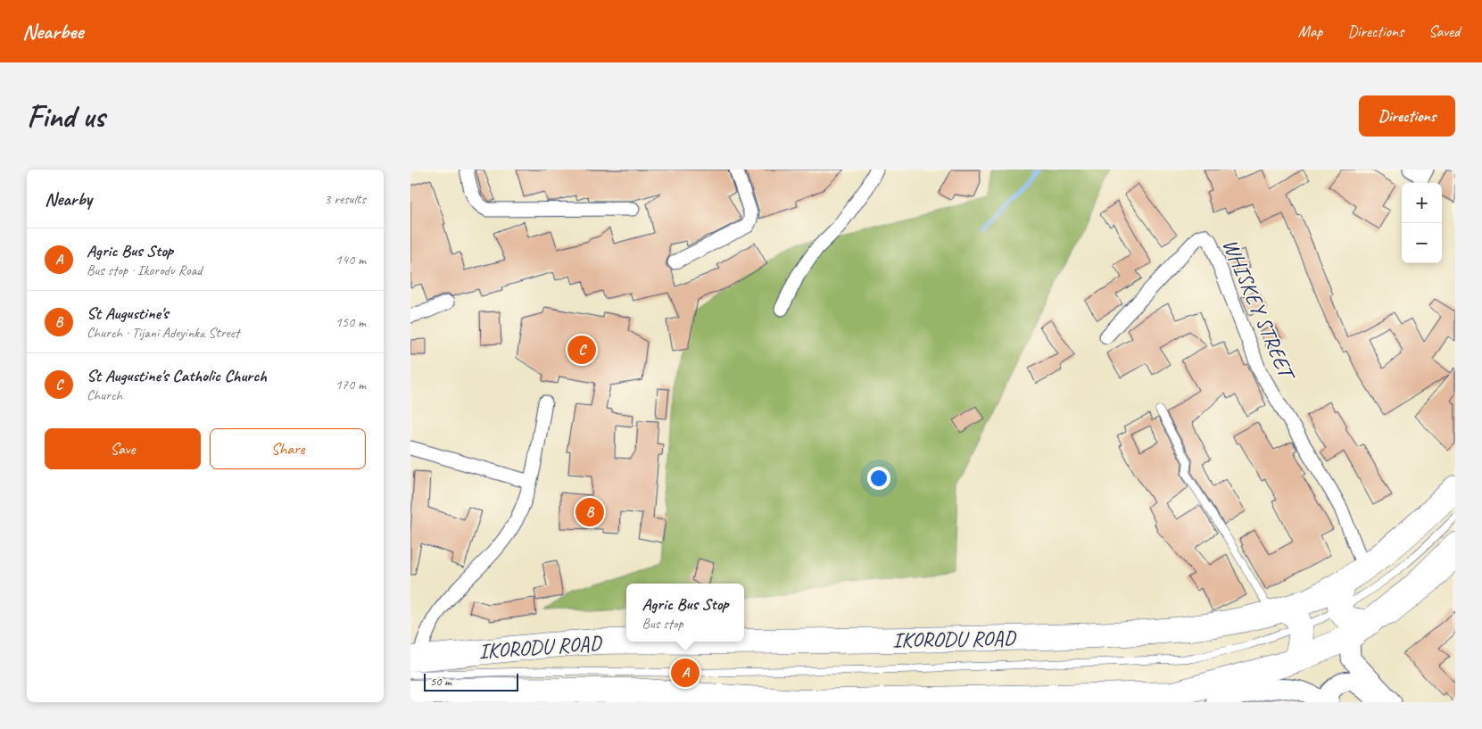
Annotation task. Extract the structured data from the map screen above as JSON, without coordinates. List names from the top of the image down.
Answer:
{
  "streets": {
    "highway": ["IKORODU ROAD"],
    "street": ["WHISKEY STREET"]
  },
  "crossings": [
    ["WHISKEY STREET", "IKORODU ROAD"]
  ],
  "scale_bar": "50 m",
  "page": {
    "header": "Nearbee",
    "nav": ["Map", "Directions", "Saved"],
    "buttons": [
      "Directions",
      ["Save", "Share"]
    ],
    "title": "Find us",
    "heading": ["Nearby", "3 results"],
    "map_buttons": ["+", "−"],
    "list": [
      {
        "mark": "A",
        "name": "Agric Bus Stop",
        "note": "Bus stop · Ikorodu Road",
        "value": "140 m"
      },
      {
        "mark": "B",
        "name": "St Augustine's",
        "note": "Church · Tijani Adeyinka Street",
        "value": "150 m"
      },
      {
        "mark": "C",
        "name": "St Augustine's Catholic Church",
        "note": "Church",
        "value": "170 m"
      }
    ],
    "pins": ["C", "B", "A"],
    "popup": ["Agric Bus Stop", "Bus stop"],
    "scale": "50 m"
  }
}
